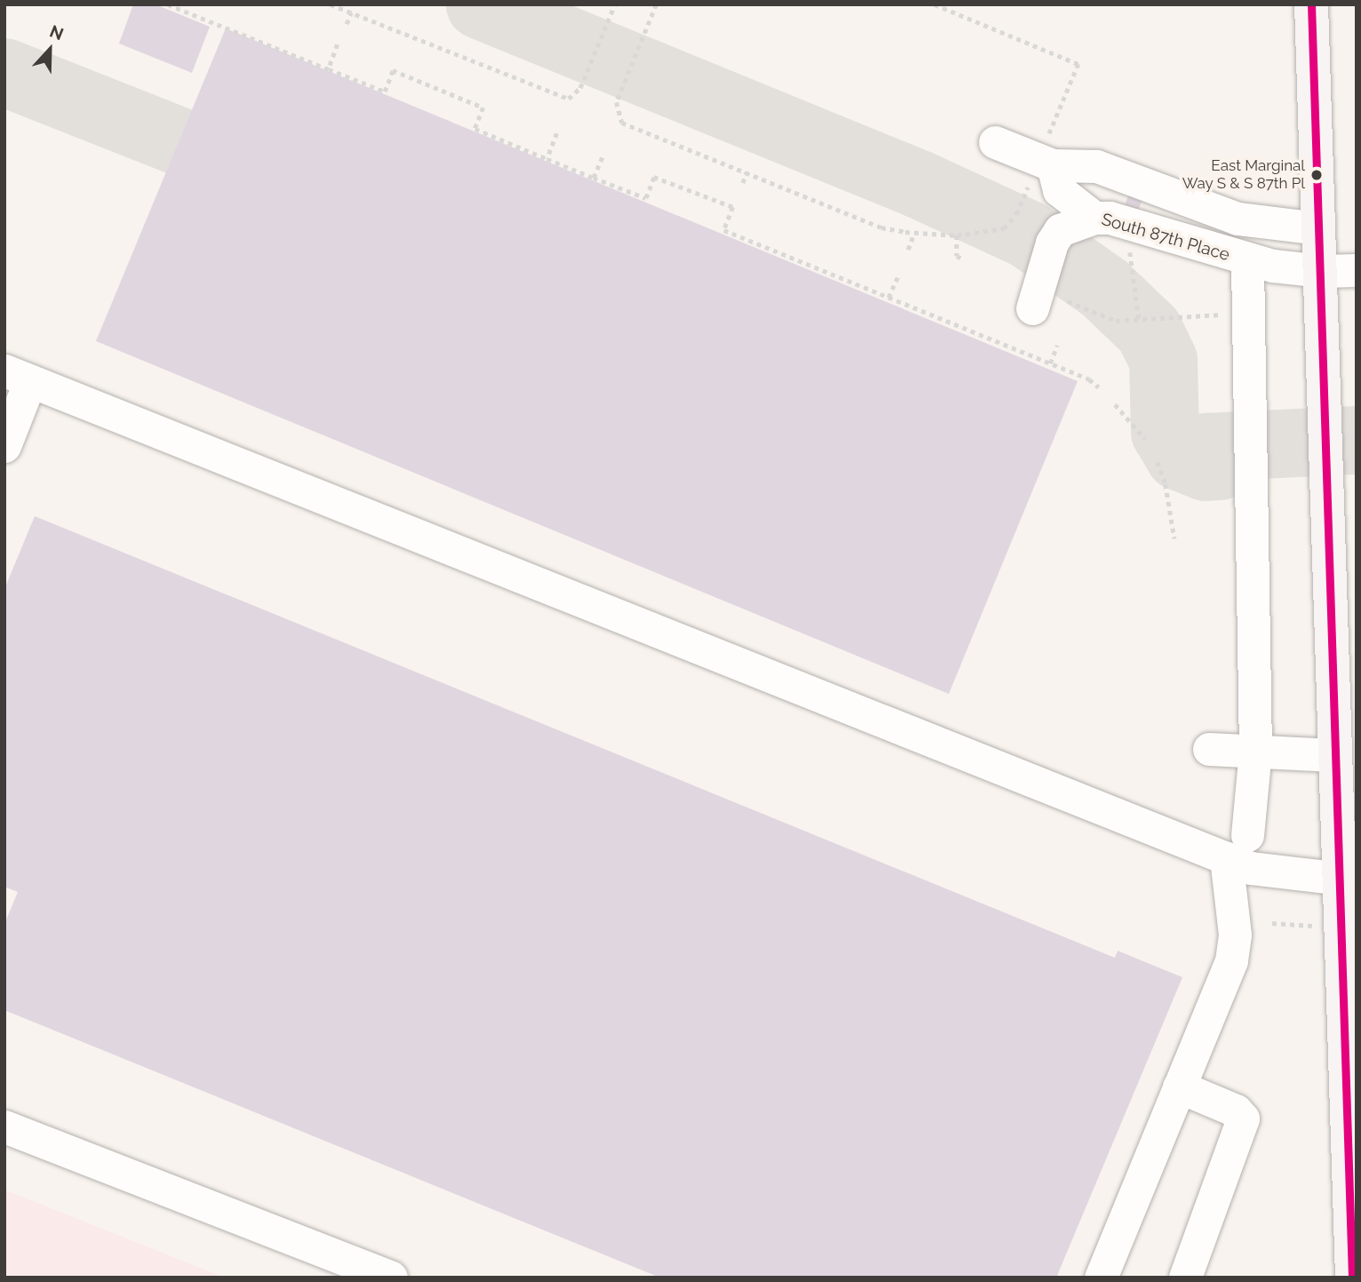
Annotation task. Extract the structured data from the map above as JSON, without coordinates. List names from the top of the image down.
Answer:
{
  "streets": {
    "lane": ["South 87th Place"]
  },
  "places": ["East Marginal Way S & S 87th Pl"],
  "north": "top"
}
